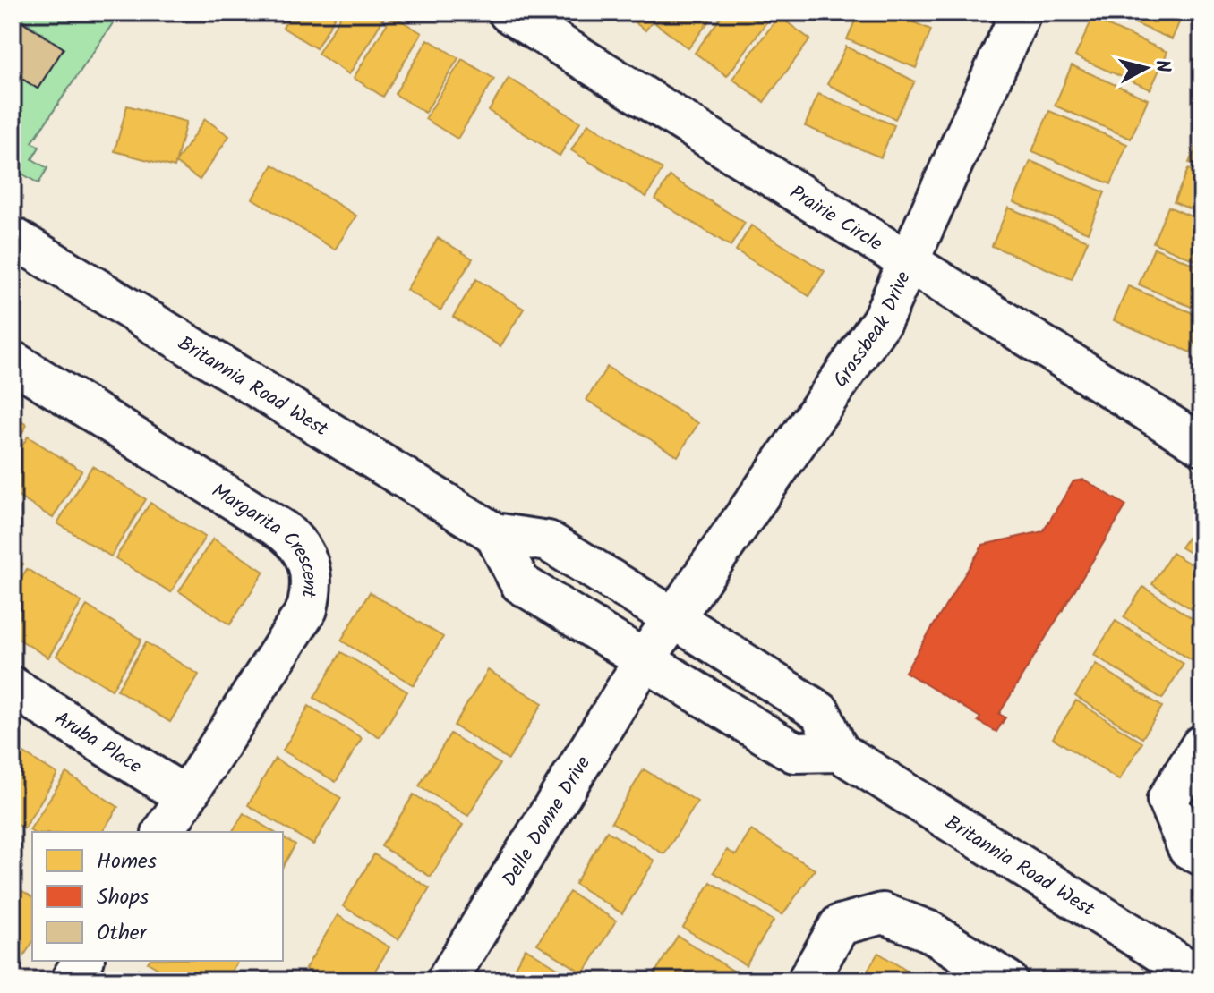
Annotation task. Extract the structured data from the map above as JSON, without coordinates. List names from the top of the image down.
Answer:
{
  "streets": {
    "street": [
      "Prairie Circle",
      "Grossbeak Drive",
      "Britannia Road West",
      "Margarita Crescent",
      "Aruba Place",
      "Delle Donne Drive"
    ]
  },
  "crossings": [
    ["Prairie Circle", "Grossbeak Drive"],
    ["Grossbeak Drive", "Britannia Road West"],
    ["Grossbeak Drive", "Delle Donne Drive"],
    ["Margarita Crescent", "Aruba Place"]
  ],
  "legend": ["Homes", "Shops", "Other"],
  "north": "right"
}
